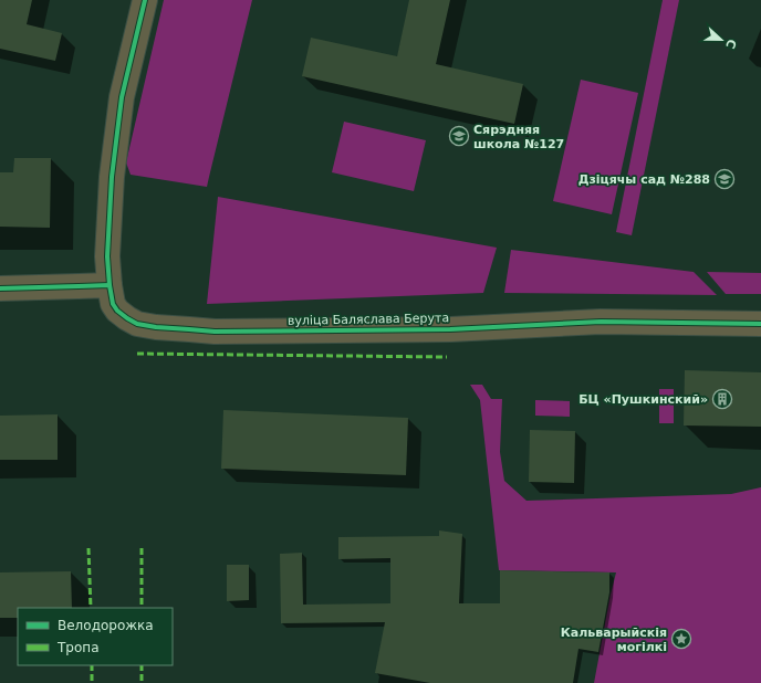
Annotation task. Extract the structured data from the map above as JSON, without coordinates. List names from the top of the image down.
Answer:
{
  "streets": {
    "street": ["вуліца Баляслава Берута"]
  },
  "places": {
    "school or university": ["Сярэдняя школа №127", "Дзіцячы сад №288"],
    "building": ["БЦ «Пушкинский»"],
    "place": ["Кальварыйскія могілкі"]
  },
  "legend": ["Велодорожка", "Тропа"],
  "north": "right"
}
